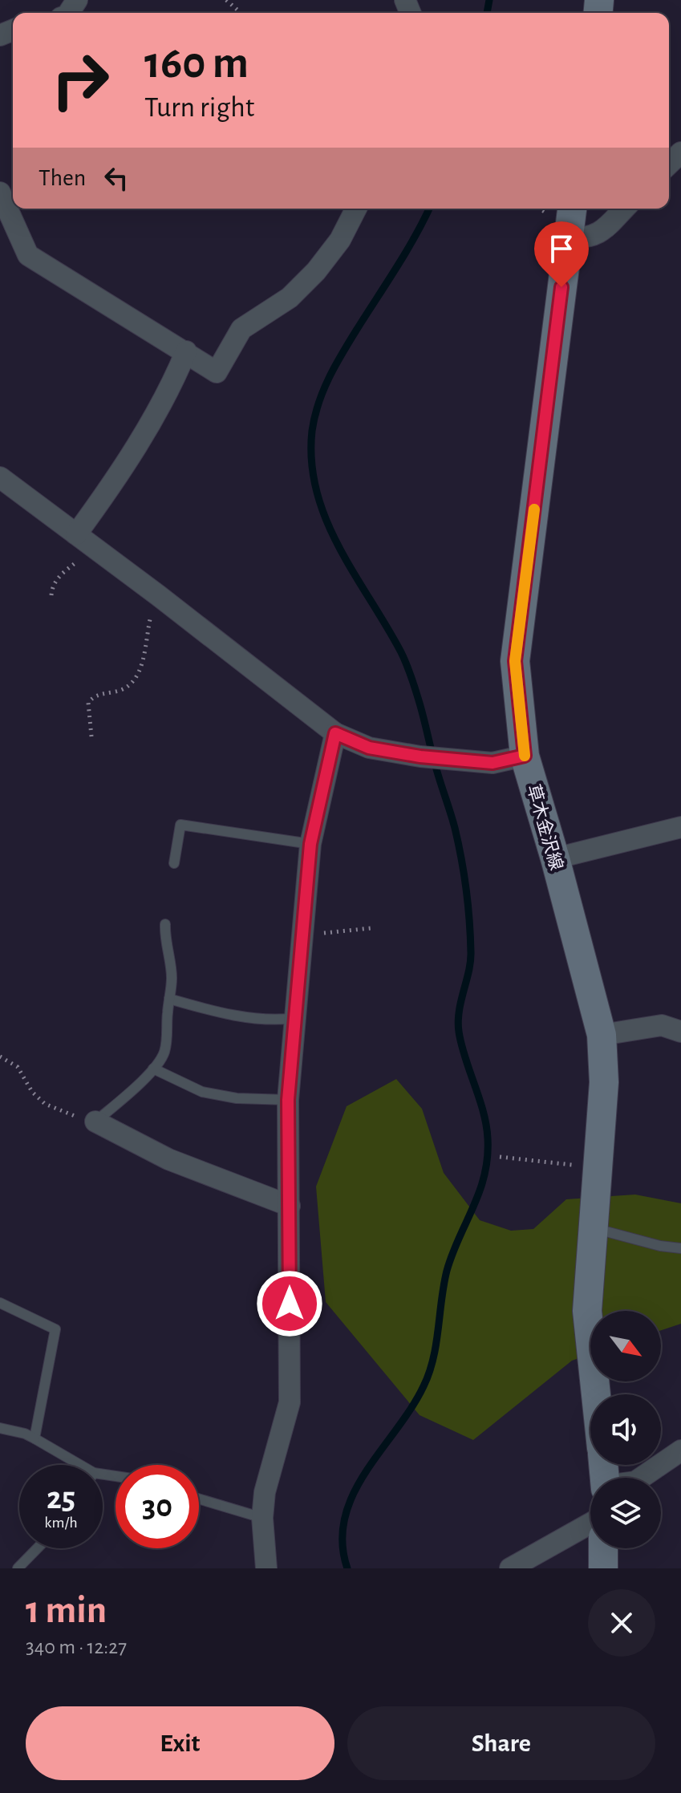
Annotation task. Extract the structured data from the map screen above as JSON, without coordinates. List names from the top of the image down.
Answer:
{
  "streets": {
    "main road": ["草木金沢線"]
  },
  "north": "bottom right",
  "page": {
    "turn": ["160 m", "Turn right"],
    "then": "Then",
    "speed": "25 km/h",
    "limit": "30",
    "heading": ["1 min", "340 m · 12:27"],
    "buttons": ["Exit", "Share"]
  }
}
